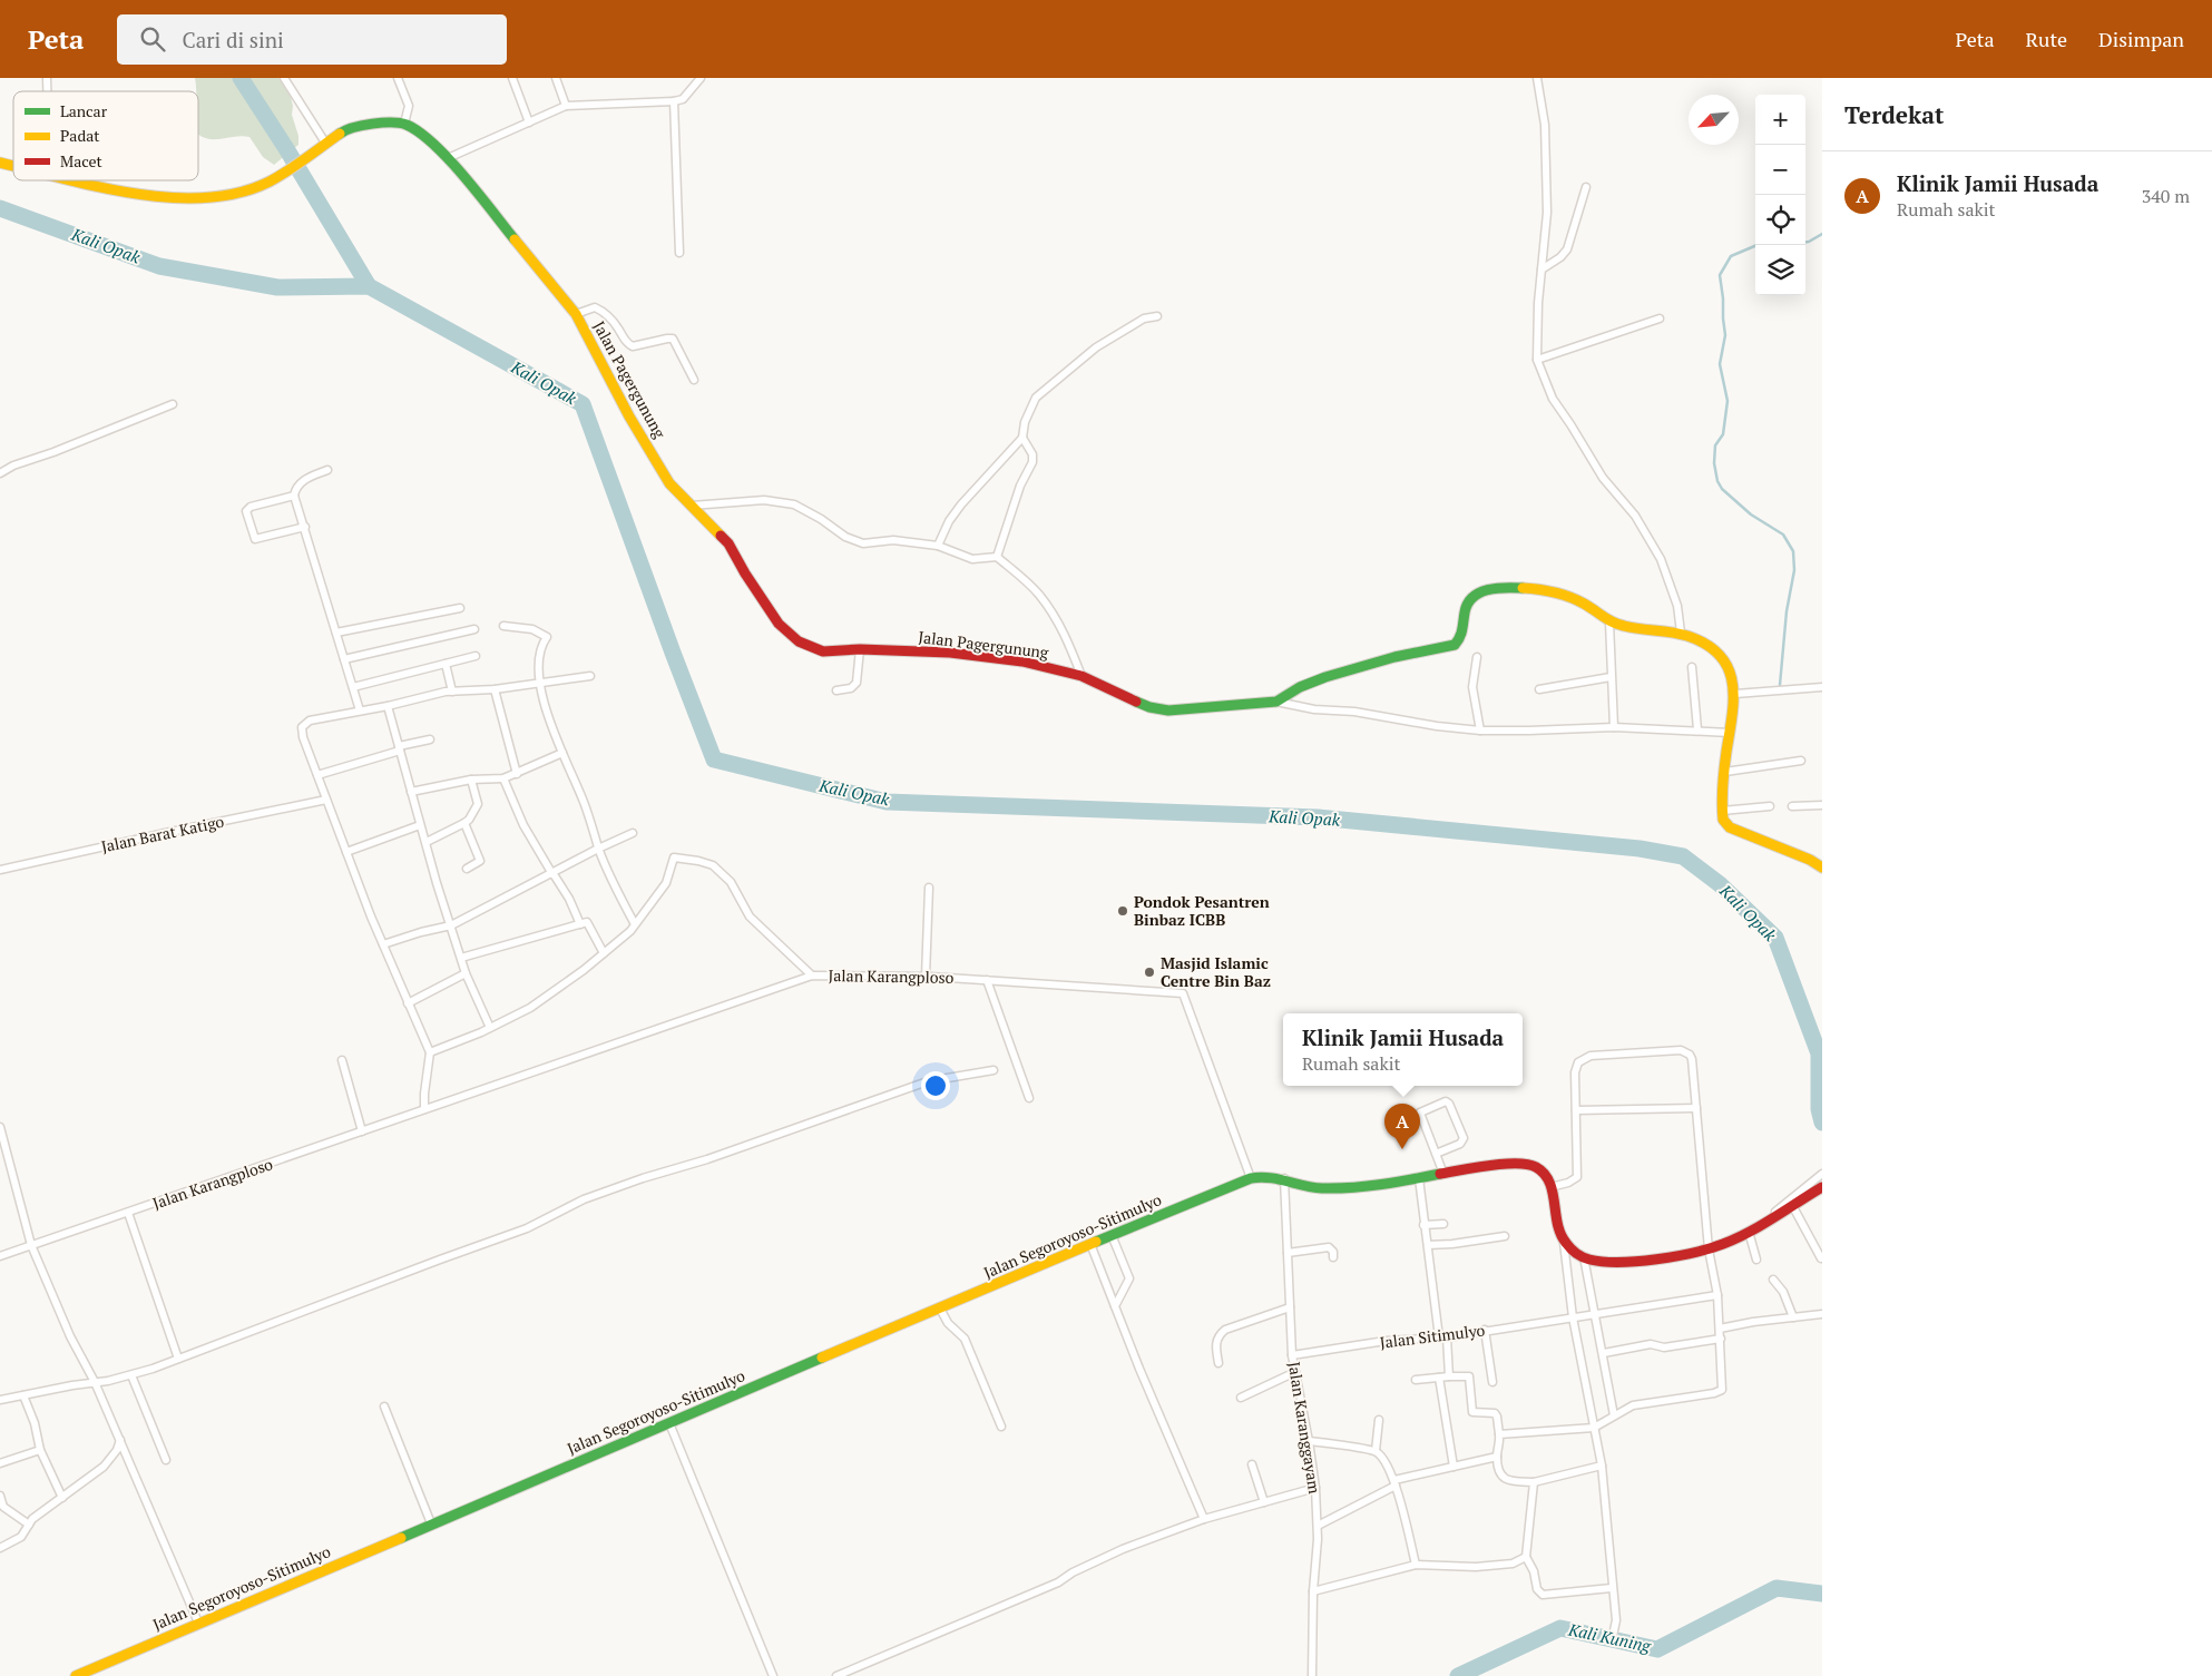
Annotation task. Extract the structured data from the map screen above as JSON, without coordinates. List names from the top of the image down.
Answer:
{
  "streets": {
    "street": [
      "Jalan Pagergunung",
      "Jalan Barat Katigo",
      "Jalan Karangploso",
      "Jalan Segoroyoso-Sitimulyo",
      "Jalan Sitimulyo",
      "Jalan Karanggayam"
    ]
  },
  "crossings": [
    ["Jalan Karangploso", "Jalan Segoroyoso-Sitimulyo"],
    ["Jalan Sitimulyo", "Jalan Karanggayam"]
  ],
  "water": ["Kali Opak", "Kali Kuning"],
  "places": ["Pondok Pesantren Binbaz ICBB", "Masjid Islamic Centre Bin Baz"],
  "legend": ["Lancar", "Padat", "Macet"],
  "north": "bottom left",
  "page": {
    "header": "Peta",
    "search": "Cari di sini",
    "nav": ["Peta", "Rute", "Disimpan"],
    "heading": "Terdekat",
    "map_buttons": ["+", "−"],
    "list": [
      {
        "mark": "A",
        "name": "Klinik Jamii Husada",
        "note": "Rumah sakit",
        "value": "340 m"
      }
    ],
    "popup": ["Klinik Jamii Husada", "Rumah sakit"],
    "pins": "A"
  }
}
